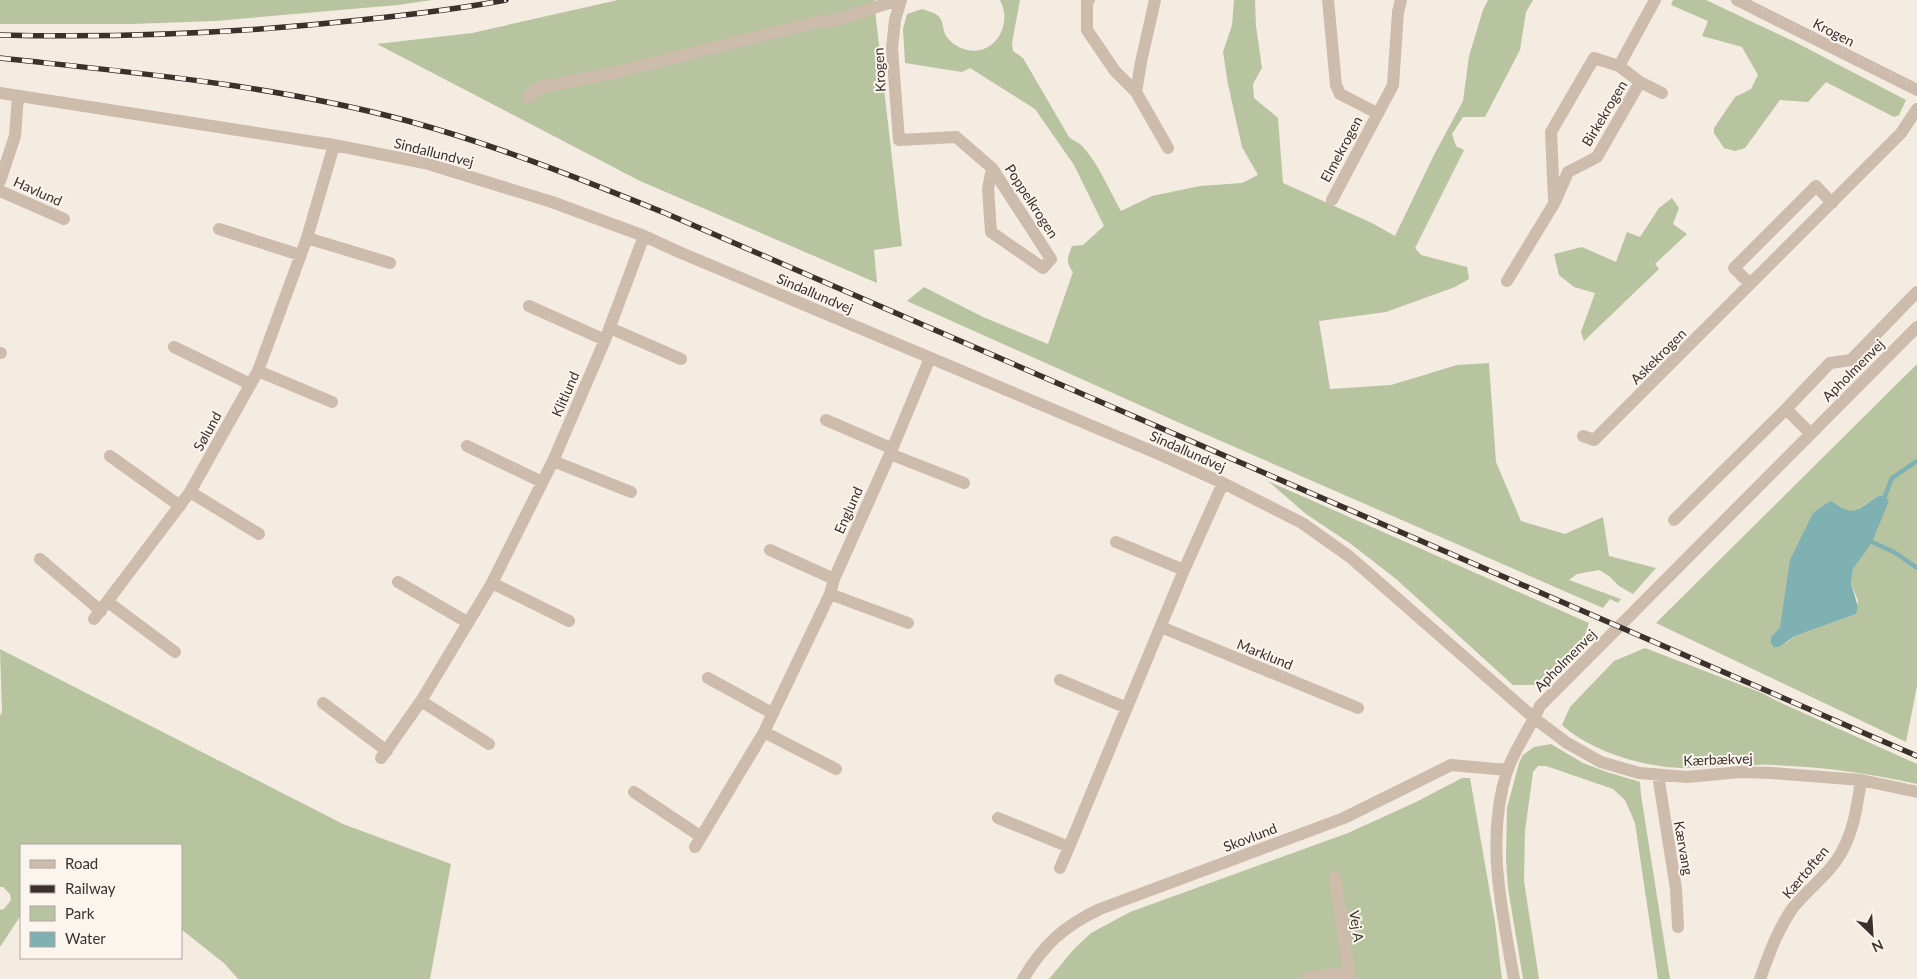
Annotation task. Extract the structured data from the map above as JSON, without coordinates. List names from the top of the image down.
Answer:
{
  "streets": {
    "street": [
      "Krogen",
      "Birkekrogen",
      "Elmekrogen",
      "Sindallundvej",
      "Havlund",
      "Poppelkrogen",
      "Askekrogen",
      "Apholmenvej",
      "Klitlund",
      "Sølund",
      "Englund",
      "Marklund",
      "Kærbækvej",
      "Skovlund",
      "Kærvang",
      "Kærtoften",
      "Vej A"
    ]
  },
  "crossings": [
    ["Krogen", "Poppelkrogen"],
    ["Sindallundvej", "Havlund"],
    ["Sindallundvej", "Apholmenvej"],
    ["Sindallundvej", "Klitlund"],
    ["Sindallundvej", "Sølund"],
    ["Sindallundvej", "Englund"],
    ["Sindallundvej", "Kærbækvej"],
    ["Apholmenvej", "Kærbækvej"],
    ["Apholmenvej", "Skovlund"],
    ["Kærbækvej", "Kærvang"],
    ["Kærbækvej", "Kærtoften"]
  ],
  "legend": [
    "Road",
    "Railway",
    "Park",
    "Water"
  ],
  "north": "bottom right"
}
